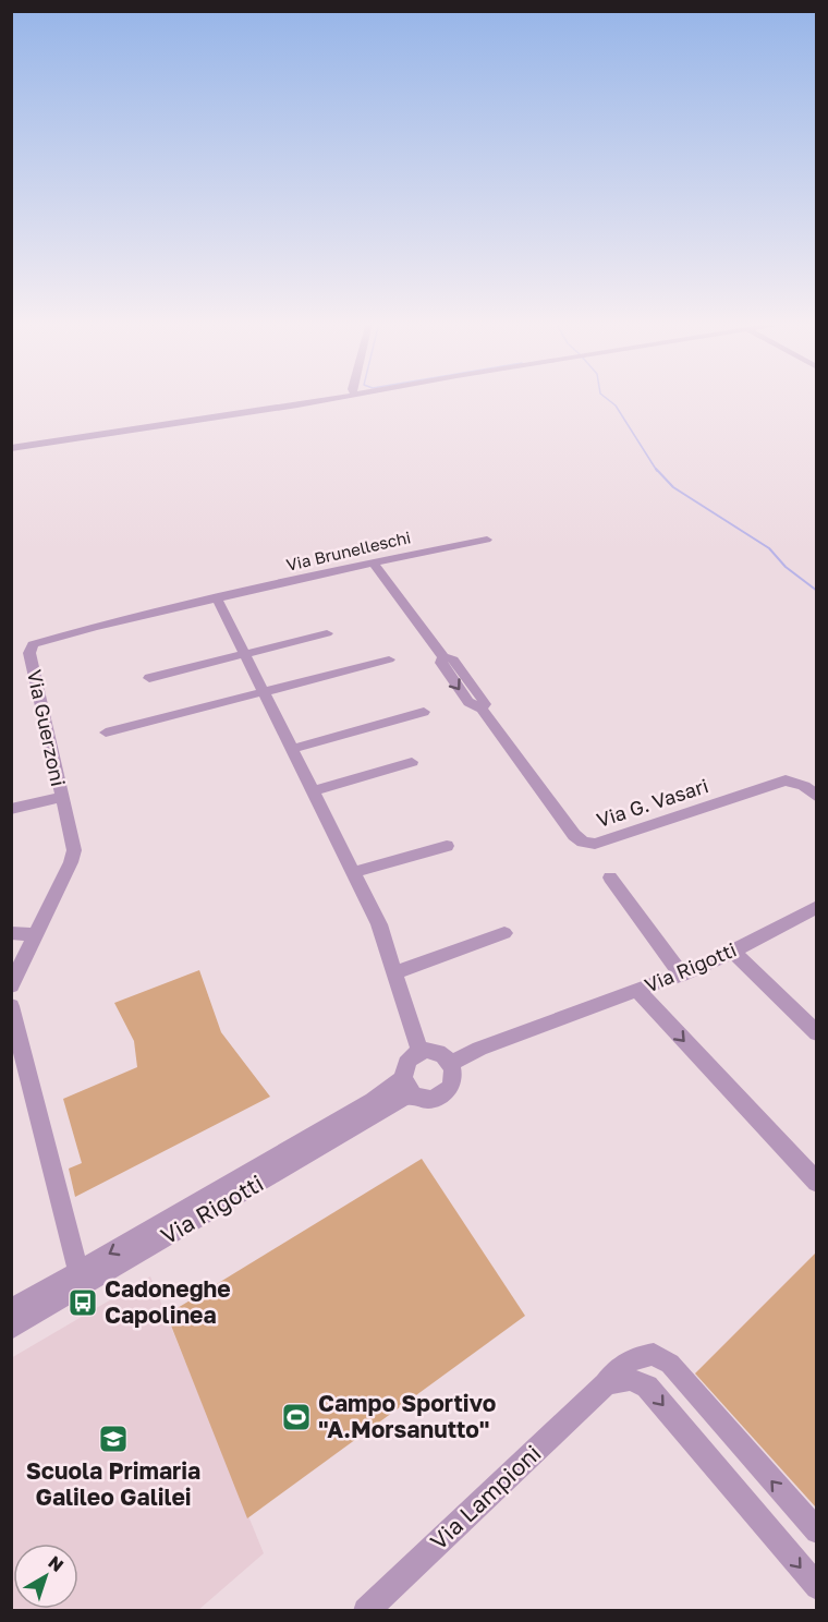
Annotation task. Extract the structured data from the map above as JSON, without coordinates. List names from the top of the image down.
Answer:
{
  "streets": {
    "street": [
      "Via Brunelleschi",
      "Via Guerzoni",
      "Via G. Vasari",
      "Via Rigotti",
      "Via Lampioni"
    ]
  },
  "crossings": [
    ["Via Brunelleschi", "Via Guerzoni"],
    ["Via Brunelleschi", "Via G. Vasari"]
  ],
  "places": {
    "bus stop": ["Cadoneghe Capolinea"],
    "sports": ["Campo Sportivo \"A.Morsanutto\""],
    "school or university": ["Scuola Primaria Galileo Galilei"]
  },
  "north": "top right"
}
